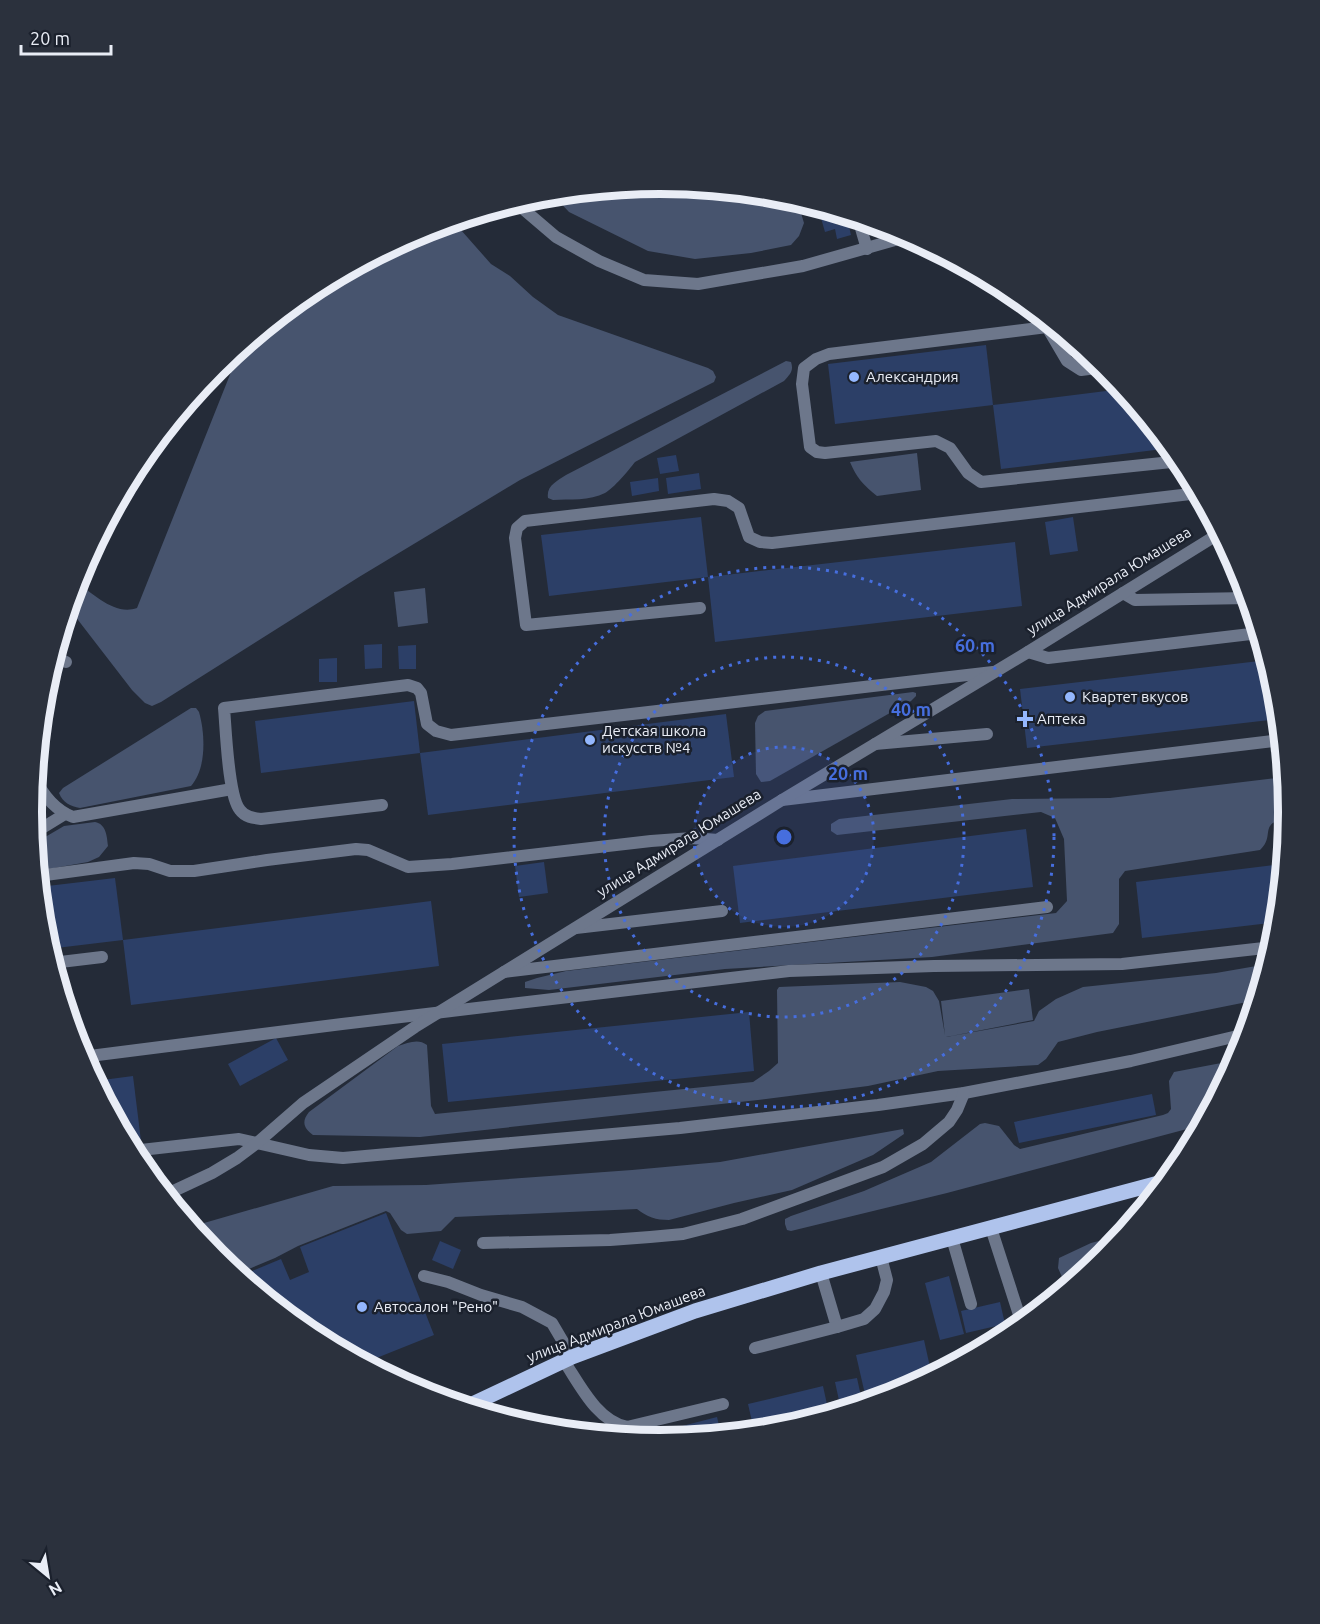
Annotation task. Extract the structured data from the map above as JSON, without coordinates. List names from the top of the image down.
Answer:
{
  "streets": {
    "main road": ["улица Адмирала Юмашева"]
  },
  "places": {
    "other": [
      "Александрия",
      "Квартет вкусов",
      "Детская школа искусств №4",
      "Автосалон \"Рено\""
    ],
    "health": ["Аптека"]
  },
  "scale_bar": "20 m",
  "north": "bottom right",
  "rings": ["60 m", "40 m", "20 m"]
}
